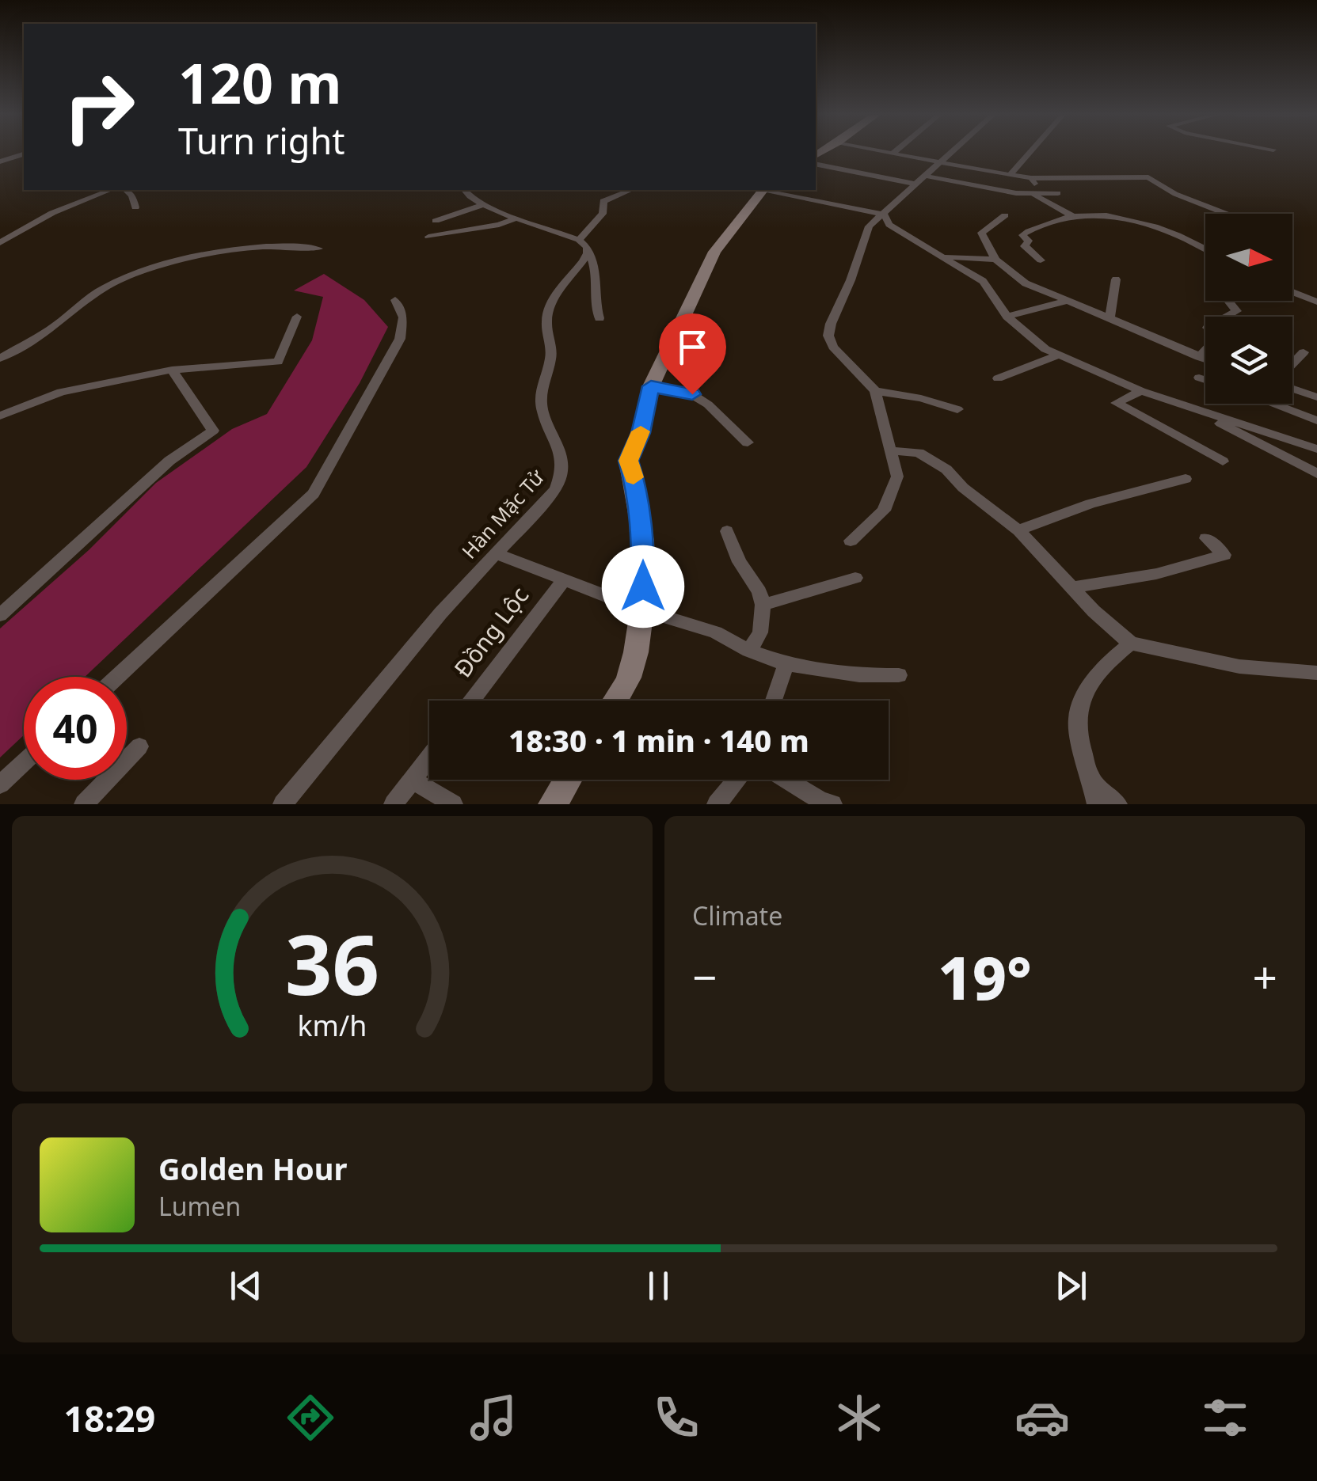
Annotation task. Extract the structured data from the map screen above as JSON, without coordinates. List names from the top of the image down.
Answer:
{
  "streets": {
    "street": ["Hàn Mặc Tử", "Đồng Lộc"]
  },
  "north": "right",
  "page": {
    "turn": ["120 m", "Turn right"],
    "limit": "40",
    "trip": "18:30 · 1 min · 140 m",
    "tile": "Climate",
    "heat": ["−", "19°", "+"],
    "song": ["Golden Hour", "Lumen"],
    "tabs": "18:29",
    "gauge": ["36", "km/h"]
  }
}
